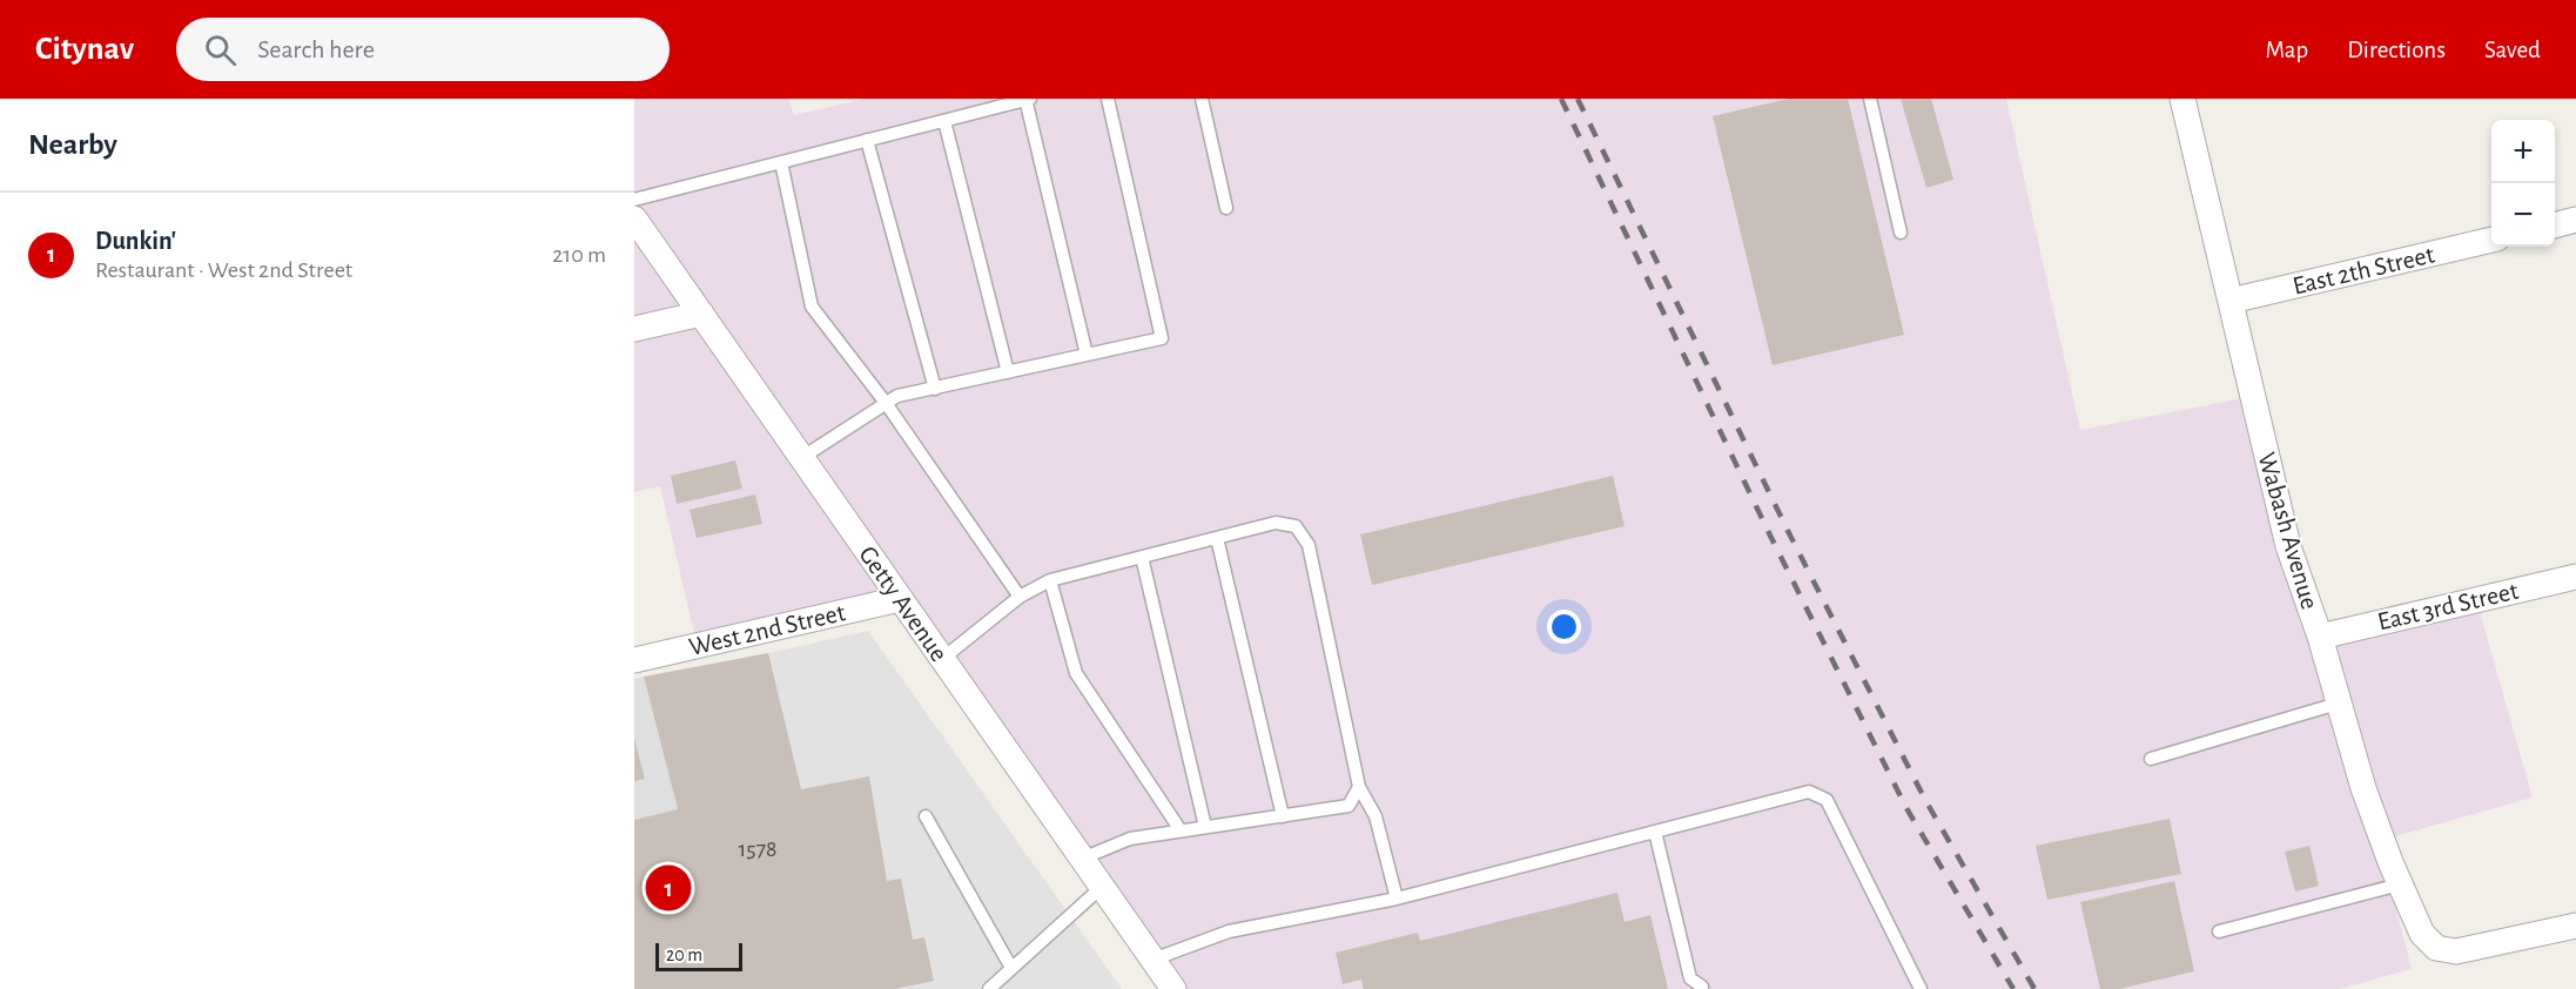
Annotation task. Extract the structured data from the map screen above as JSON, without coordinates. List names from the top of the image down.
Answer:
{
  "streets": {
    "street": [
      "East 2th Street",
      "Wabash Avenue",
      "Getty Avenue",
      "East 3rd Street",
      "West 2nd Street"
    ]
  },
  "crossings": [
    ["East 2th Street", "Wabash Avenue"],
    ["Wabash Avenue", "East 3rd Street"],
    ["Getty Avenue", "West 2nd Street"]
  ],
  "house_numbers": ["1578"],
  "scale_bar": "20 m",
  "page": {
    "header": "Citynav",
    "search": "Search here",
    "nav": ["Map", "Directions", "Saved"],
    "heading": "Nearby",
    "map_buttons": ["+", "−"],
    "list": [
      {
        "mark": "1",
        "name": "Dunkin'",
        "note": "Restaurant · West 2nd Street",
        "value": "210 m"
      }
    ],
    "pins": "1",
    "scale": "20 m"
  }
}
